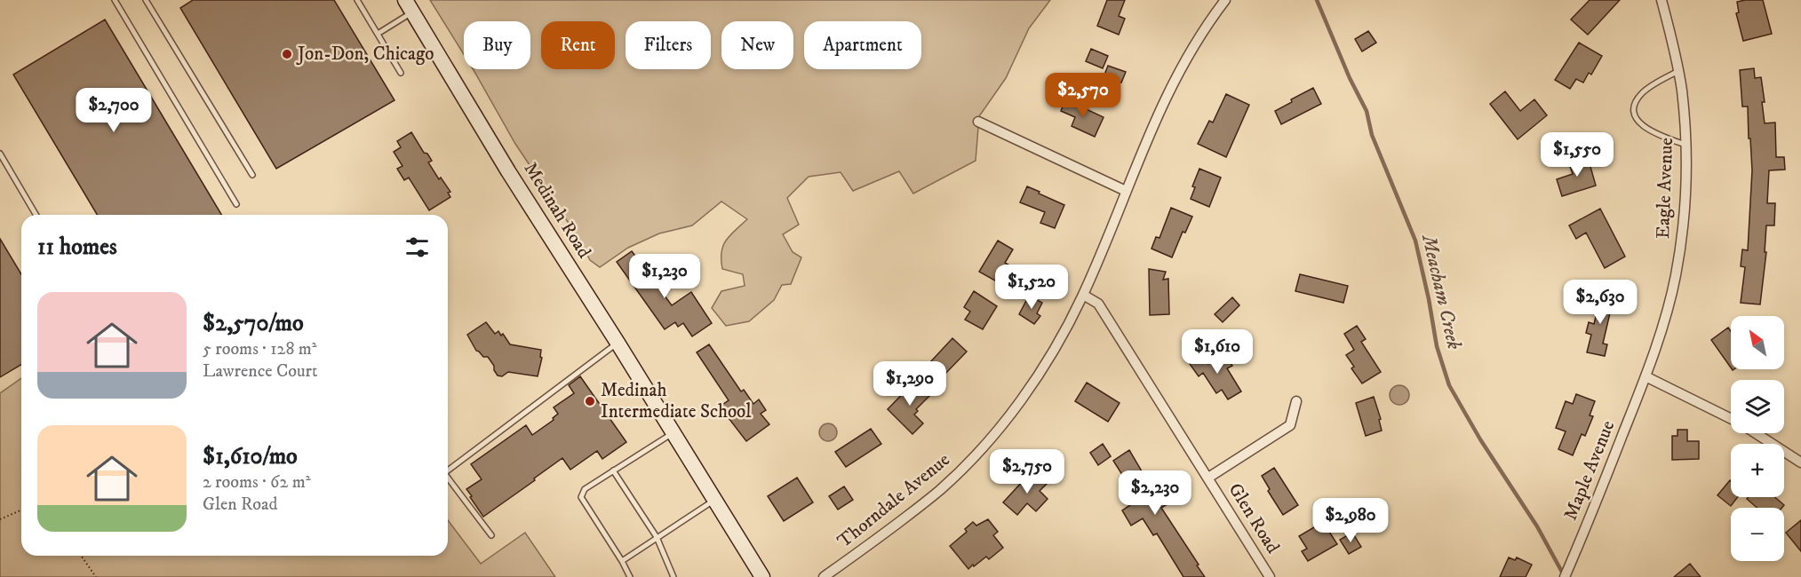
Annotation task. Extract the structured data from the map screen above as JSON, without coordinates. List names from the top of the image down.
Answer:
{
  "streets": {
    "main road": ["Medinah Road"],
    "street": [
      "Eagle Avenue",
      "Maple Avenue",
      "Thorndale Avenue",
      "Glen Road"
    ]
  },
  "crossings": [
    ["Eagle Avenue", "Maple Avenue"],
    ["Thorndale Avenue", "Glen Road"]
  ],
  "water": ["Meacham Creek"],
  "places": ["Jon-Don, Chicago", "Medinah Intermediate School"],
  "north": "top left",
  "page": {
    "chip": [
      "Buy",
      "Rent",
      "Filters",
      "New",
      "Apartment"
    ],
    "price": [
      "$2,570",
      "$2,700",
      "$1,550",
      "$1,230",
      "$1,520",
      "$2,630",
      "$1,610",
      "$1,290",
      "$2,750",
      "$2,230",
      "$2,980"
    ],
    "heading": "11 homes",
    "list": [
      {
        "name": "$2,570/mo",
        "note": "5 rooms · 128 m² · Lawrence Court"
      },
      {
        "name": "$1,610/mo",
        "note": "2 rooms · 62 m² · Glen Road"
      }
    ],
    "map_buttons": ["+", "−"]
  }
}
